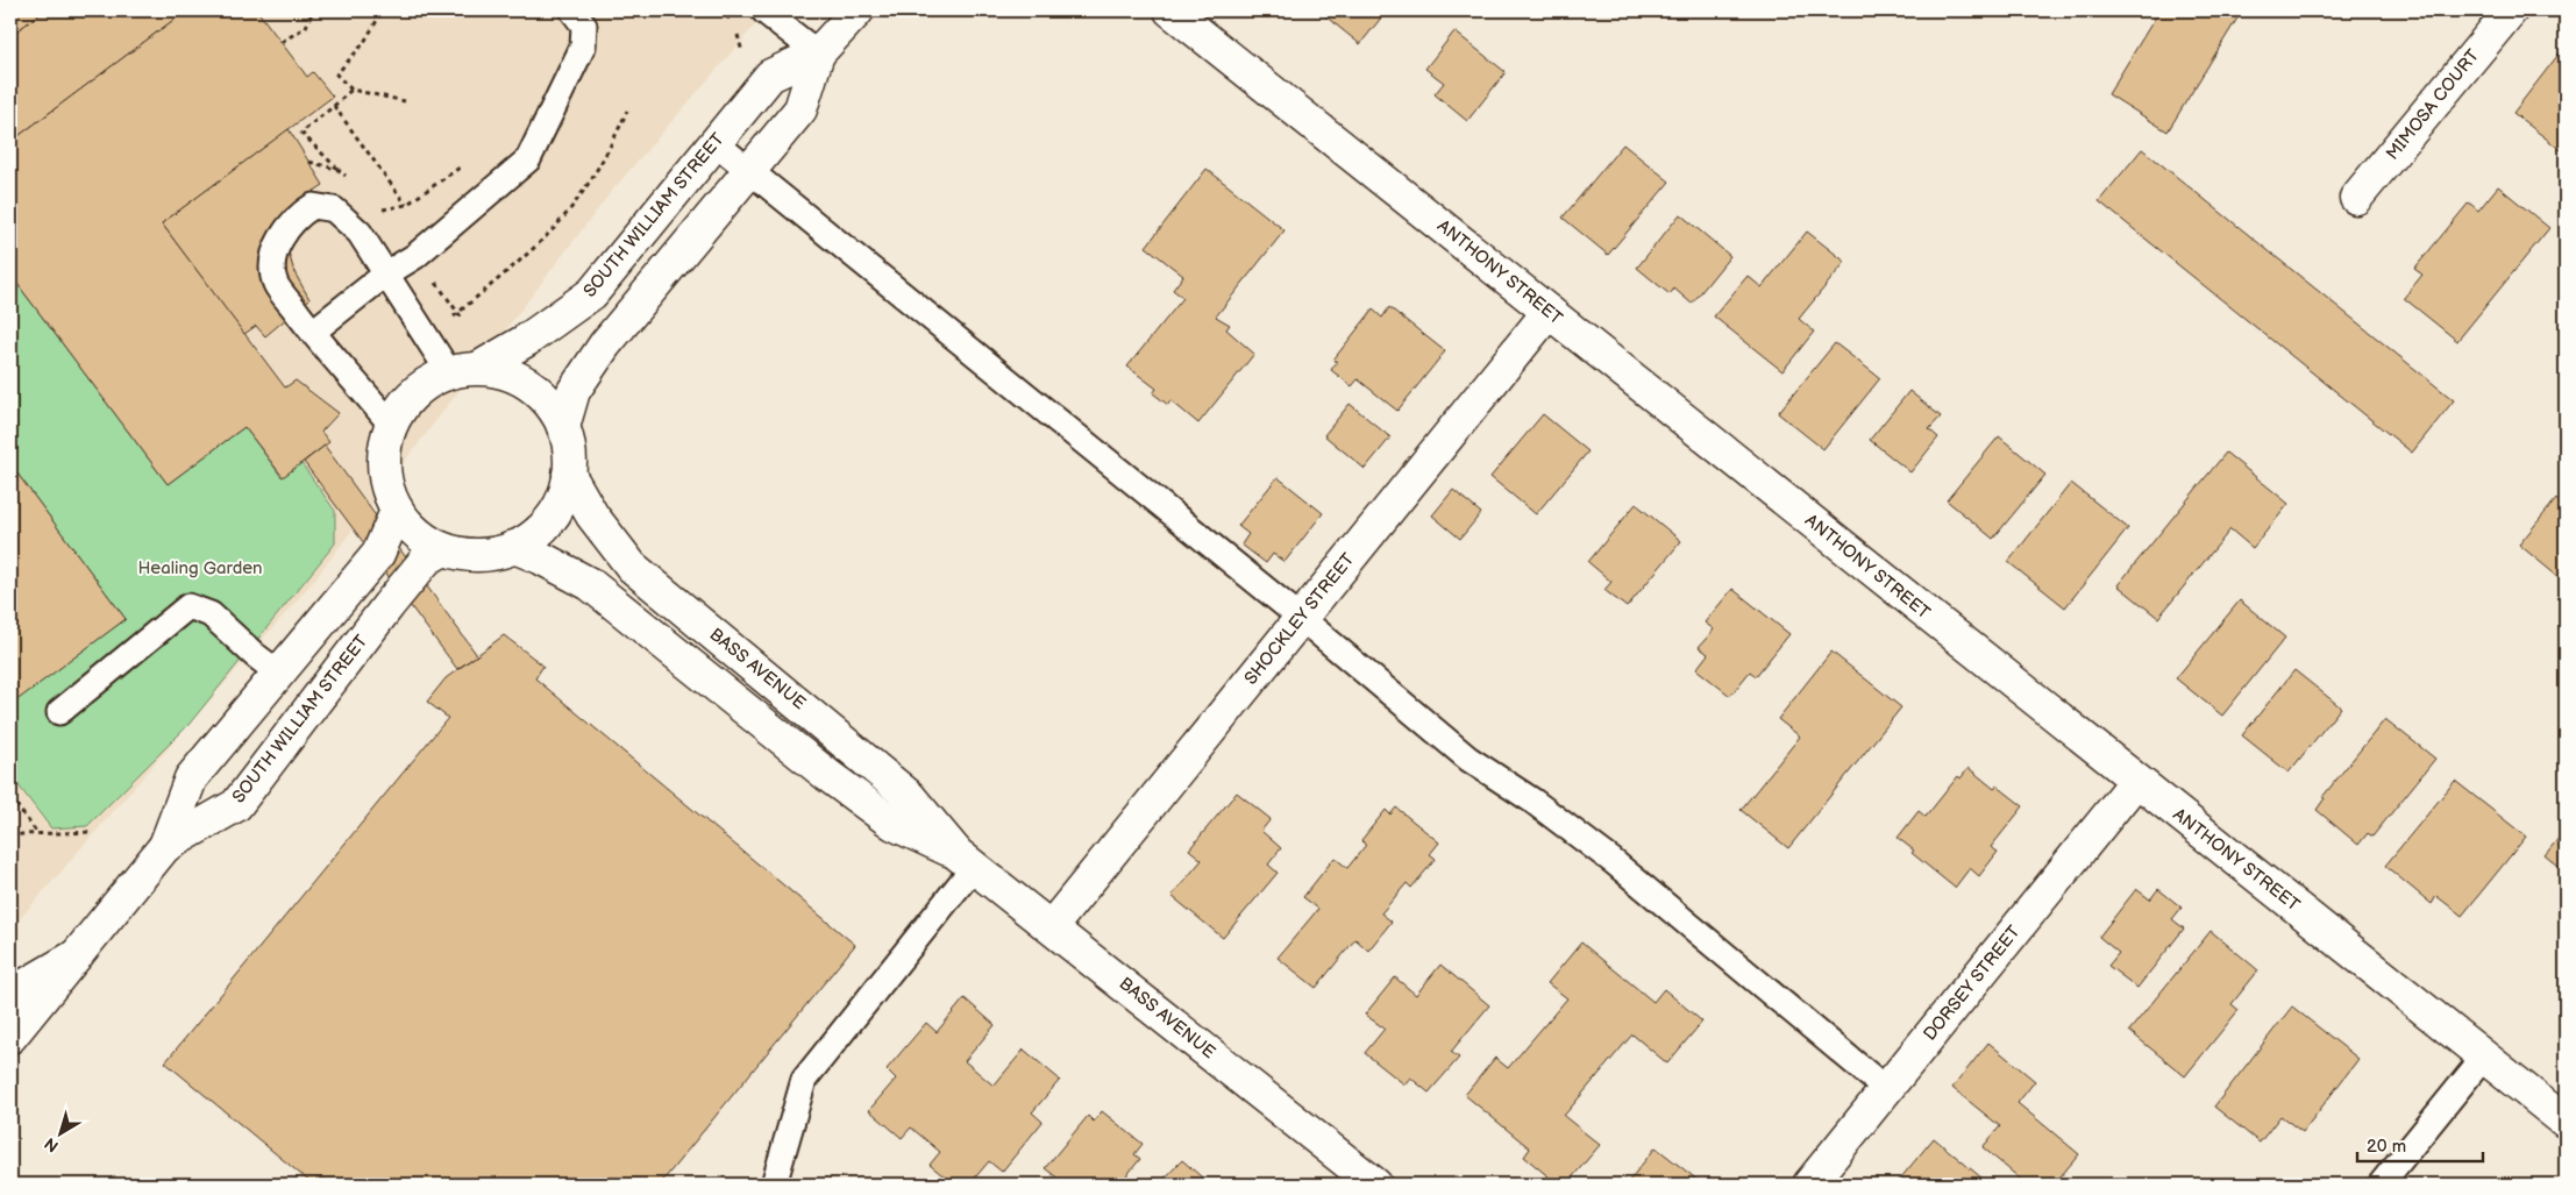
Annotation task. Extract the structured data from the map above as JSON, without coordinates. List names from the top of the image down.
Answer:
{
  "streets": {
    "street": [
      "MIMOSA COURT",
      "SOUTH WILLIAM STREET",
      "ANTHONY STREET",
      "SHOCKLEY STREET",
      "BASS AVENUE",
      "DORSEY STREET"
    ]
  },
  "crossings": [
    ["SOUTH WILLIAM STREET", "BASS AVENUE"],
    ["ANTHONY STREET", "SHOCKLEY STREET"],
    ["ANTHONY STREET", "DORSEY STREET"],
    ["SHOCKLEY STREET", "BASS AVENUE"]
  ],
  "parks": ["Healing Garden"],
  "scale_bar": "20 m",
  "north": "bottom left"
}
